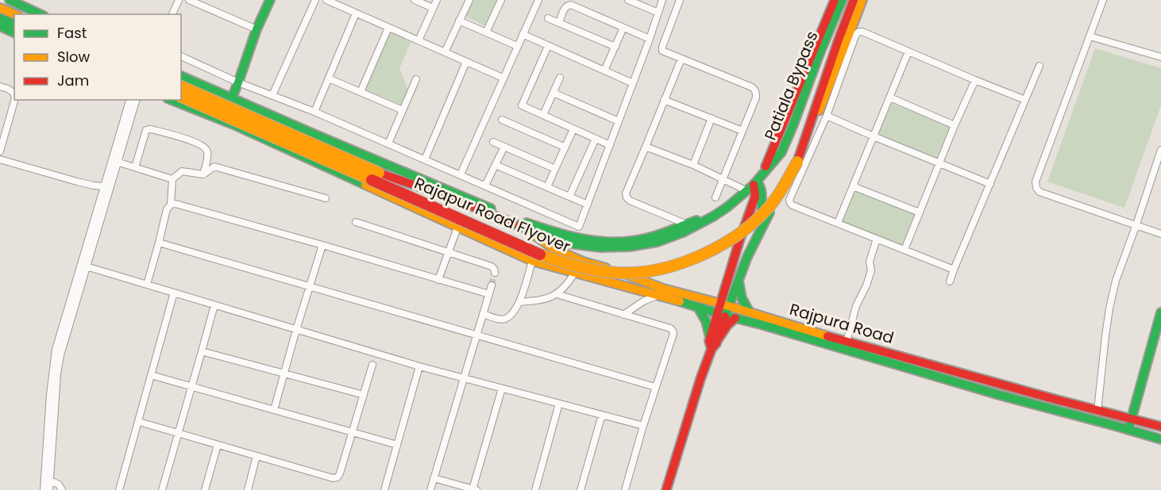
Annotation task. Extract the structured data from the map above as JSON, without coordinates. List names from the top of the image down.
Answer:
{
  "streets": {
    "main road": ["Patiala Bypass", "Rajapur Road Flyover", "Rajpura Road"]
  },
  "crossings": [
    ["Patiala Bypass", "Rajpura Road"]
  ],
  "legend": ["Fast", "Slow", "Jam"]
}
